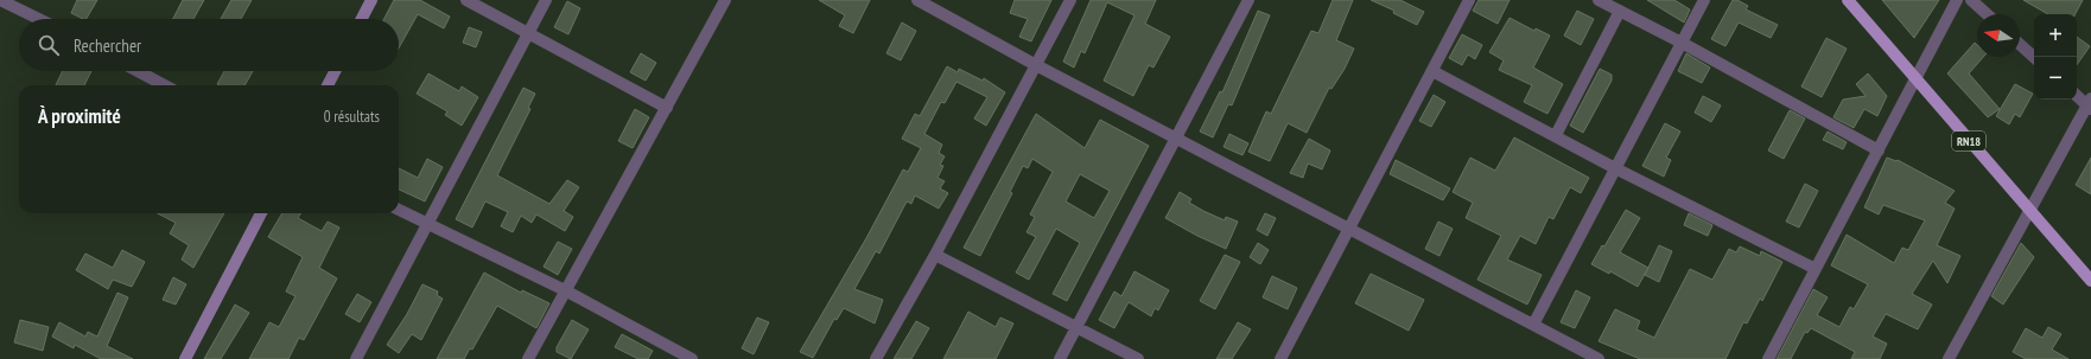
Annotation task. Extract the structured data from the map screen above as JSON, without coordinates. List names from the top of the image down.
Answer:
{
  "streets": {
    "main road": ["RN18"]
  },
  "north": "left",
  "page": {
    "map_buttons": ["+", "−"],
    "search": "Rechercher",
    "heading": ["À proximité", "0 résultats"]
  }
}
